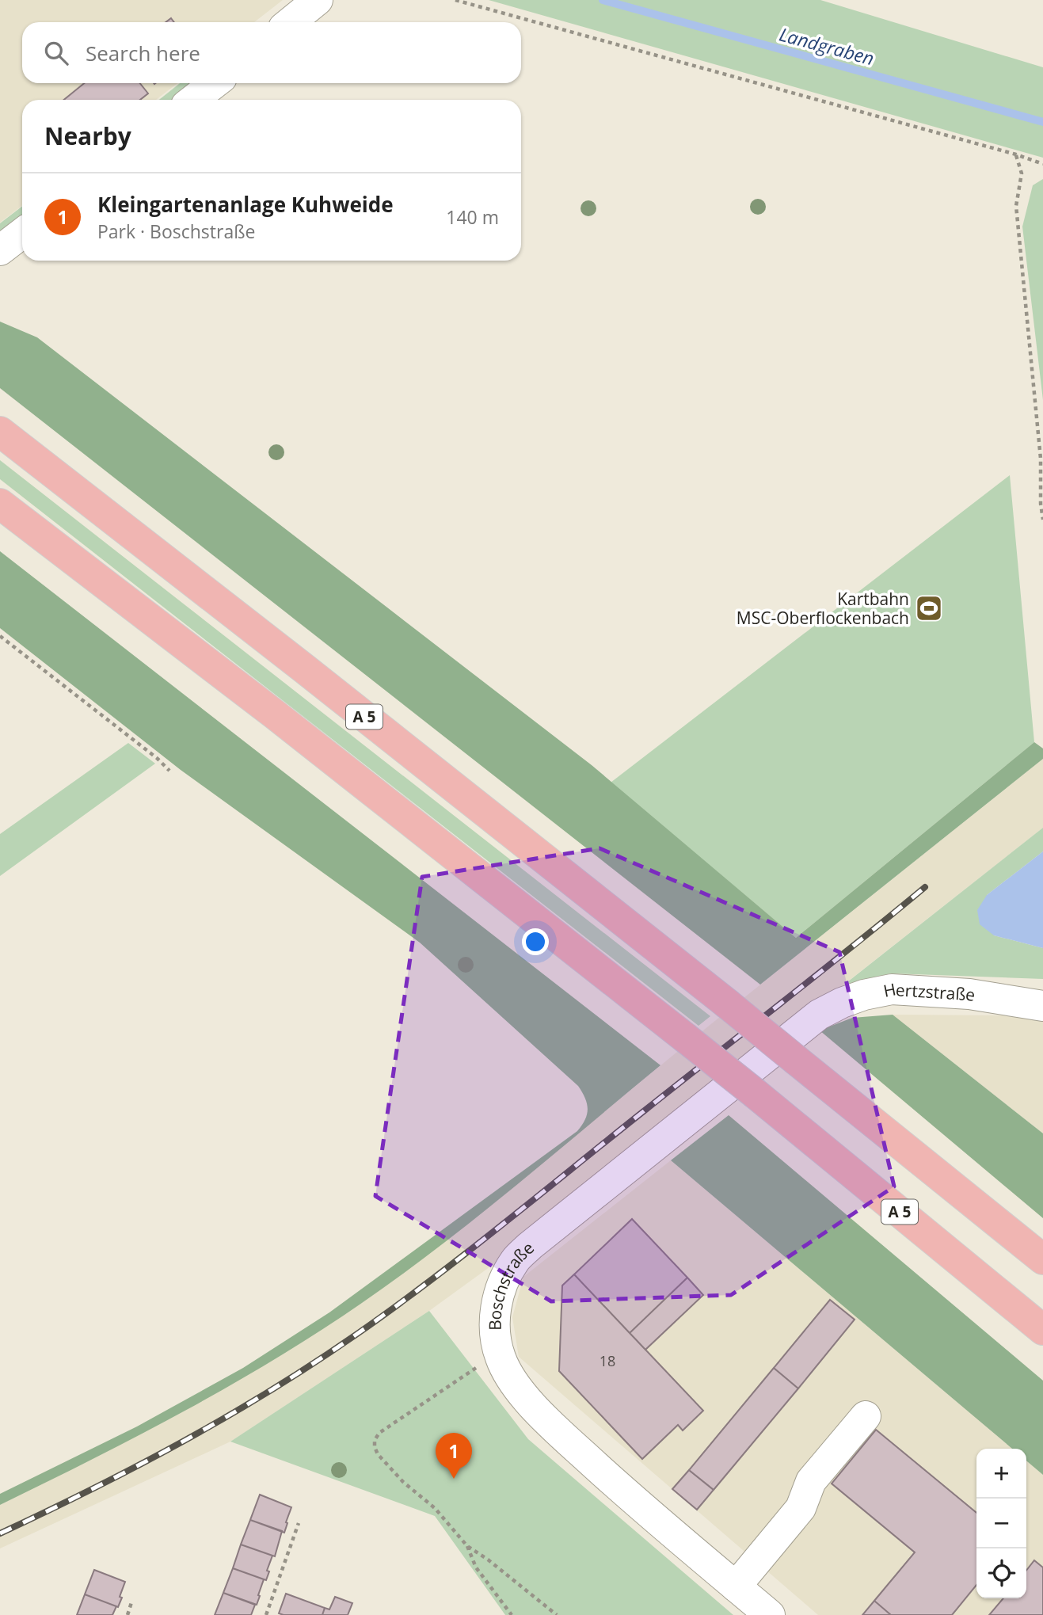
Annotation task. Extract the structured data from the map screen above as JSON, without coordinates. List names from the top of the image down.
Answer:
{
  "streets": {
    "highway": ["A 5"],
    "street": ["Hertzstraße", "Boschstraße"]
  },
  "crossings": [
    ["Hertzstraße", "Boschstraße"]
  ],
  "water": ["Landgraben"],
  "places": {
    "sports": ["Kartbahn MSC-Oberflockenbach"]
  },
  "house_numbers": ["18"],
  "page": {
    "search": "Search here",
    "heading": "Nearby",
    "list": [
      {
        "mark": "1",
        "name": "Kleingartenanlage Kuhweide",
        "note": "Park · Boschstraße",
        "value": "140 m"
      }
    ],
    "pins": "1",
    "map_buttons": ["+", "−"]
  }
}
